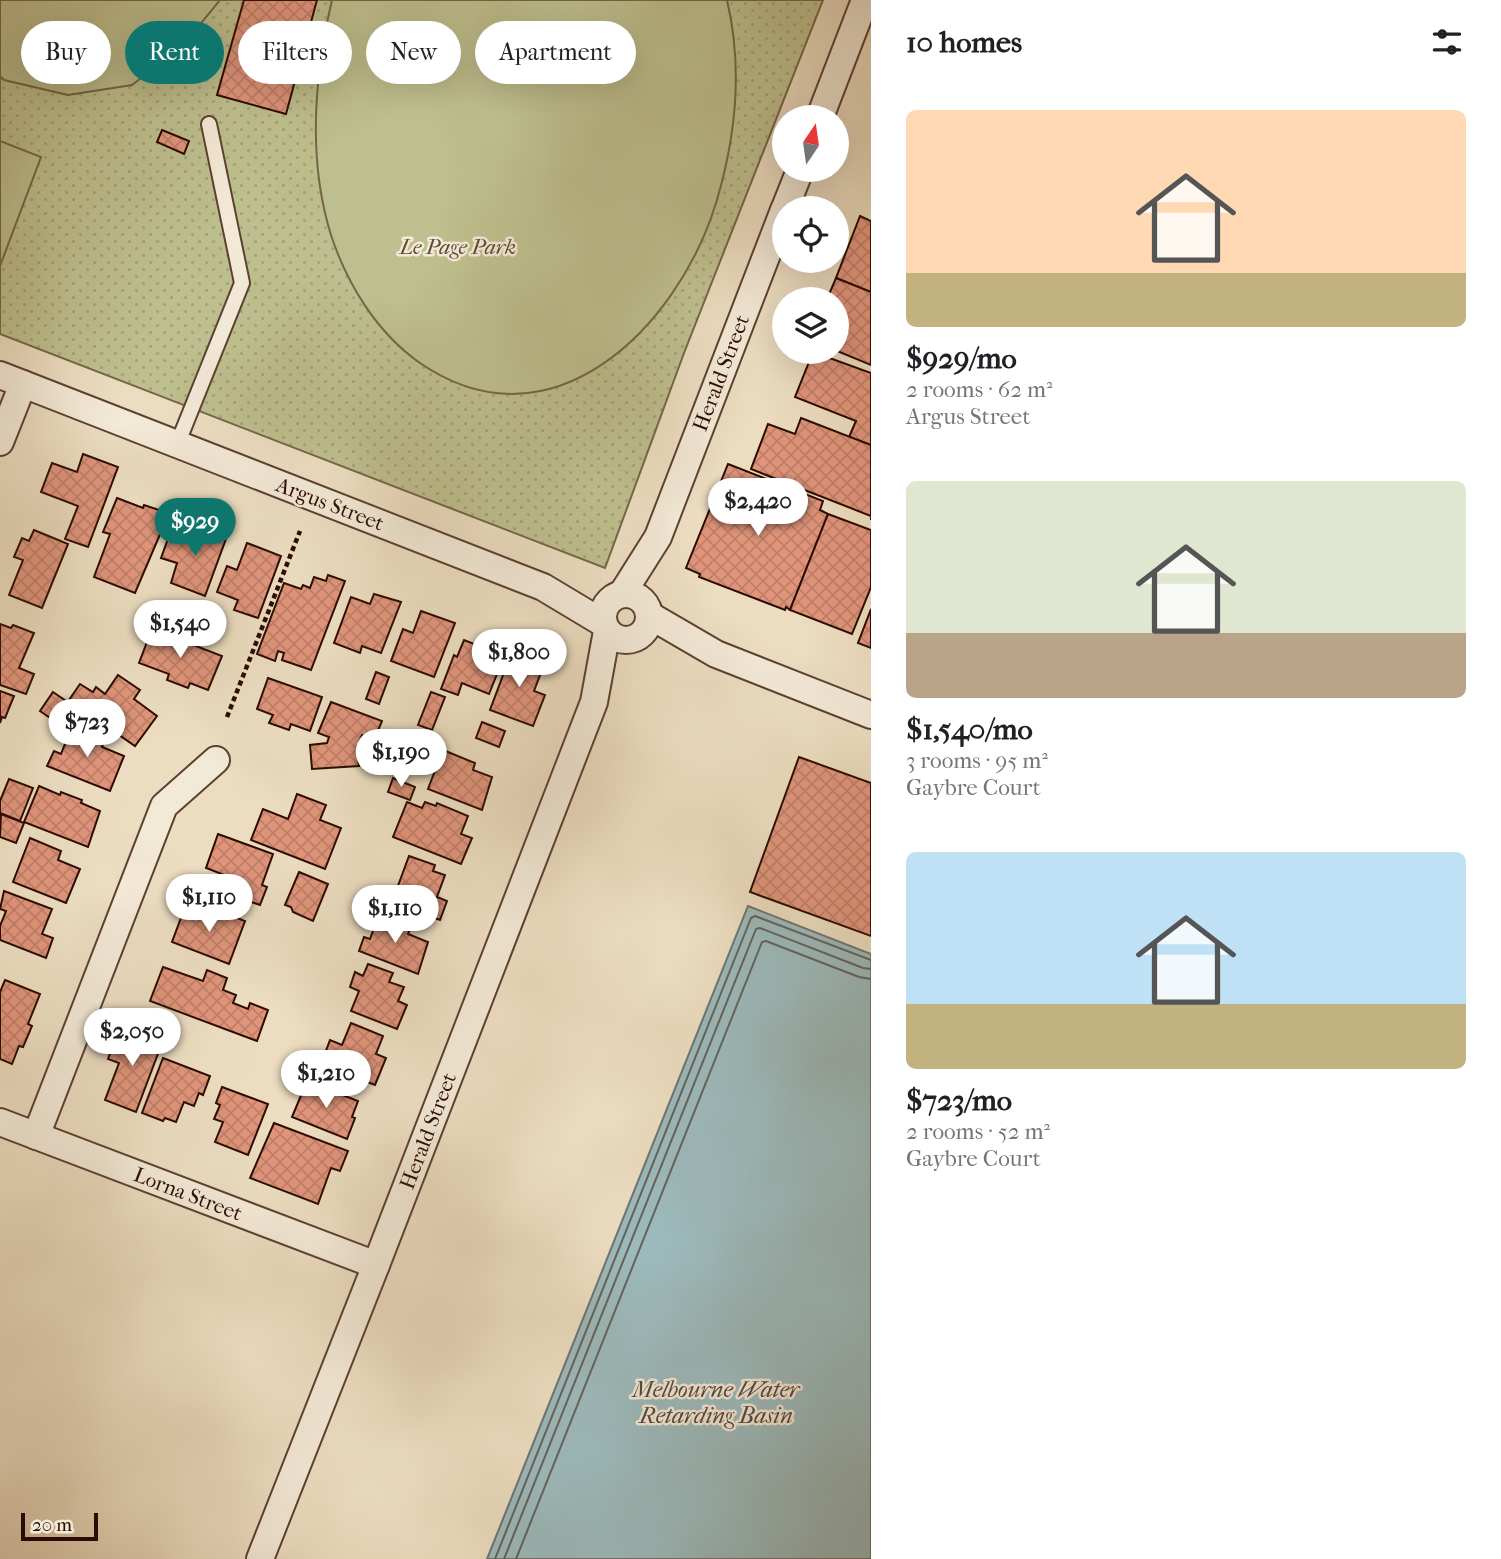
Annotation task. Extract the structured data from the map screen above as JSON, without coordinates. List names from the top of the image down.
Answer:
{
  "streets": {
    "street": ["Herald Street", "Argus Street", "Lorna Street"]
  },
  "crossings": [
    ["Herald Street", "Argus Street"],
    ["Herald Street", "Lorna Street"]
  ],
  "water": ["Melbourne Water Retarding Basin"],
  "parks": ["Le Page Park"],
  "scale_bar": "20 m",
  "north": "top",
  "page": {
    "heading": "10 homes",
    "chip": [
      "Buy",
      "Rent",
      "Filters",
      "New",
      "Apartment"
    ],
    "list": [
      {
        "name": "$929/mo",
        "note": "2 rooms · 62 m² · Argus Street"
      },
      {
        "name": "$1,540/mo",
        "note": "3 rooms · 95 m² · Gaybre Court"
      },
      {
        "name": "$723/mo",
        "note": "2 rooms · 52 m² · Gaybre Court"
      }
    ],
    "price": [
      "$2,420",
      "$929",
      "$1,540",
      "$1,800",
      "$723",
      "$1,190",
      "$1,110",
      "$1,110",
      "$2,050",
      "$1,210"
    ],
    "scale": "20 m"
  }
}
